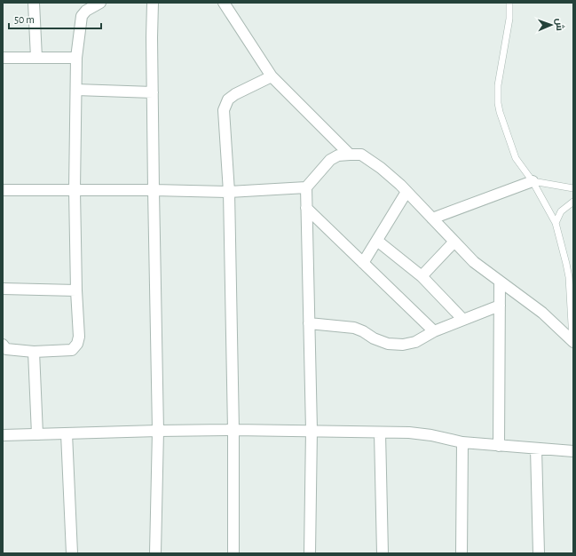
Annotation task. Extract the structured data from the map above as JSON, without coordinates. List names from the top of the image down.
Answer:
{
  "scale_bar": "50 m",
  "north": "right"
}
